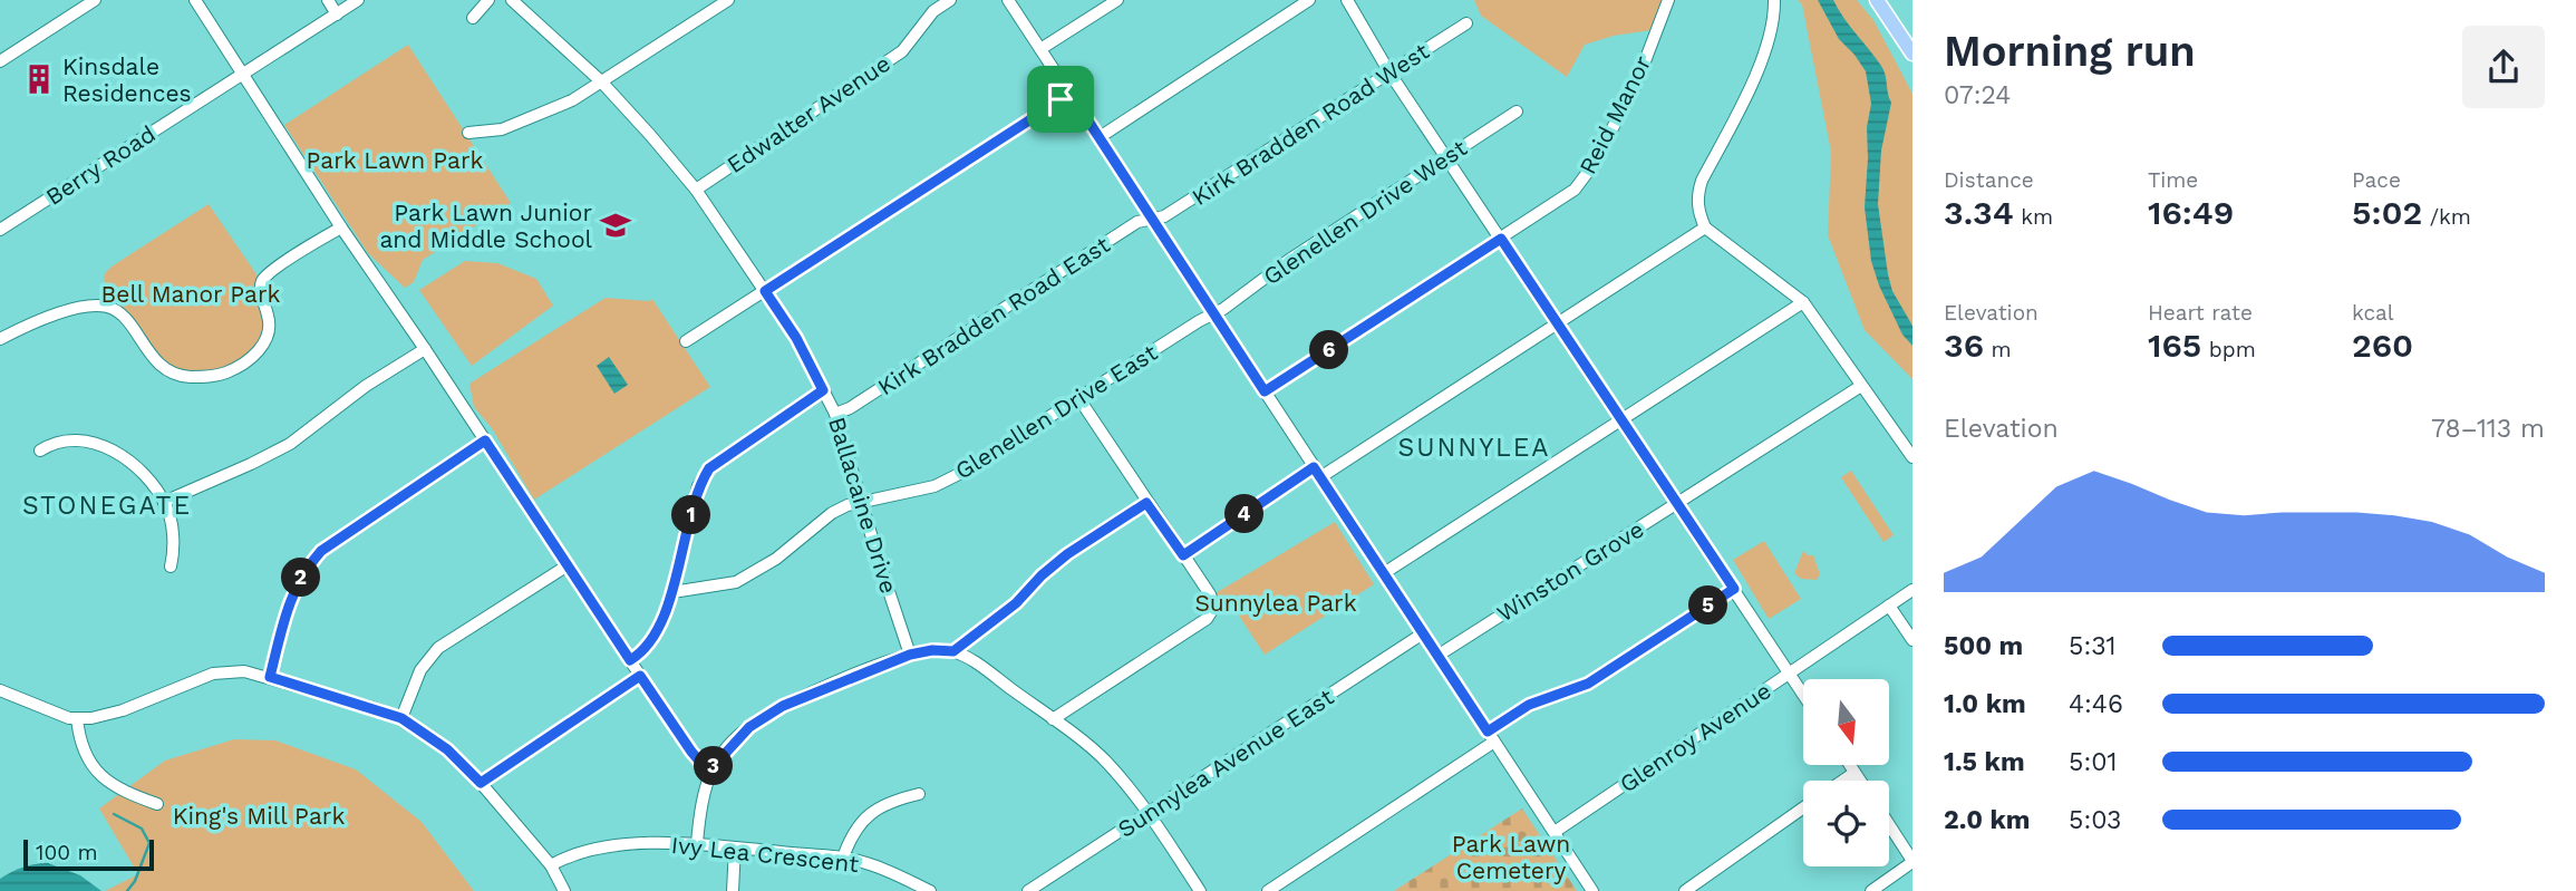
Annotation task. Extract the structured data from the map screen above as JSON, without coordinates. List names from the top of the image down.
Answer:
{
  "streets": {
    "street": [
      "Edwalter Avenue",
      "Reid Manor",
      "Kirk Bradden Road West",
      "Berry Road",
      "Glenellen Drive West",
      "Kirk Bradden Road East",
      "Glenellen Drive East",
      "Ballacaine Drive",
      "Winston Grove",
      "Glenroy Avenue",
      "Sunnylea Avenue East",
      "Ivy Lea Crescent"
    ]
  },
  "crossings": [
    ["Edwalter Avenue", "Ballacaine Drive"],
    ["Kirk Bradden Road West", "Kirk Bradden Road East"],
    ["Glenellen Drive West", "Glenellen Drive East"],
    ["Kirk Bradden Road East", "Ballacaine Drive"],
    ["Glenellen Drive East", "Ballacaine Drive"]
  ],
  "districts": ["SUNNYLEA", "STONEGATE"],
  "parks": [
    "Park Lawn Park",
    "Bell Manor Park",
    "Sunnylea Park",
    "King's Mill Park",
    "Park Lawn Cemetery"
  ],
  "places": {
    "building": ["Kinsdale Residences"],
    "school or university": ["Park Lawn Junior and Middle School"]
  },
  "scale_bar": "100 m",
  "north": "bottom",
  "page": {
    "heading": ["Morning run", "07:24"],
    "stats": [
      ["Distance", "3.34 km"],
      ["Time", "16:49"],
      ["Pace", "5:02 /km"],
      ["Elevation", "36 m"],
      ["Heart rate", "165 bpm"],
      ["kcal", "260"]
    ],
    "pins": [
      "6",
      "4",
      "1",
      "2",
      "5",
      "3"
    ],
    "chart": ["Elevation", "78–113 m"],
    "list": [
      {
        "name": "500 m",
        "note": "5:31"
      },
      {
        "name": "1.0 km",
        "note": "4:46"
      },
      {
        "name": "1.5 km",
        "note": "5:01"
      },
      {
        "name": "2.0 km",
        "note": "5:03"
      }
    ],
    "scale": "100 m"
  }
}
